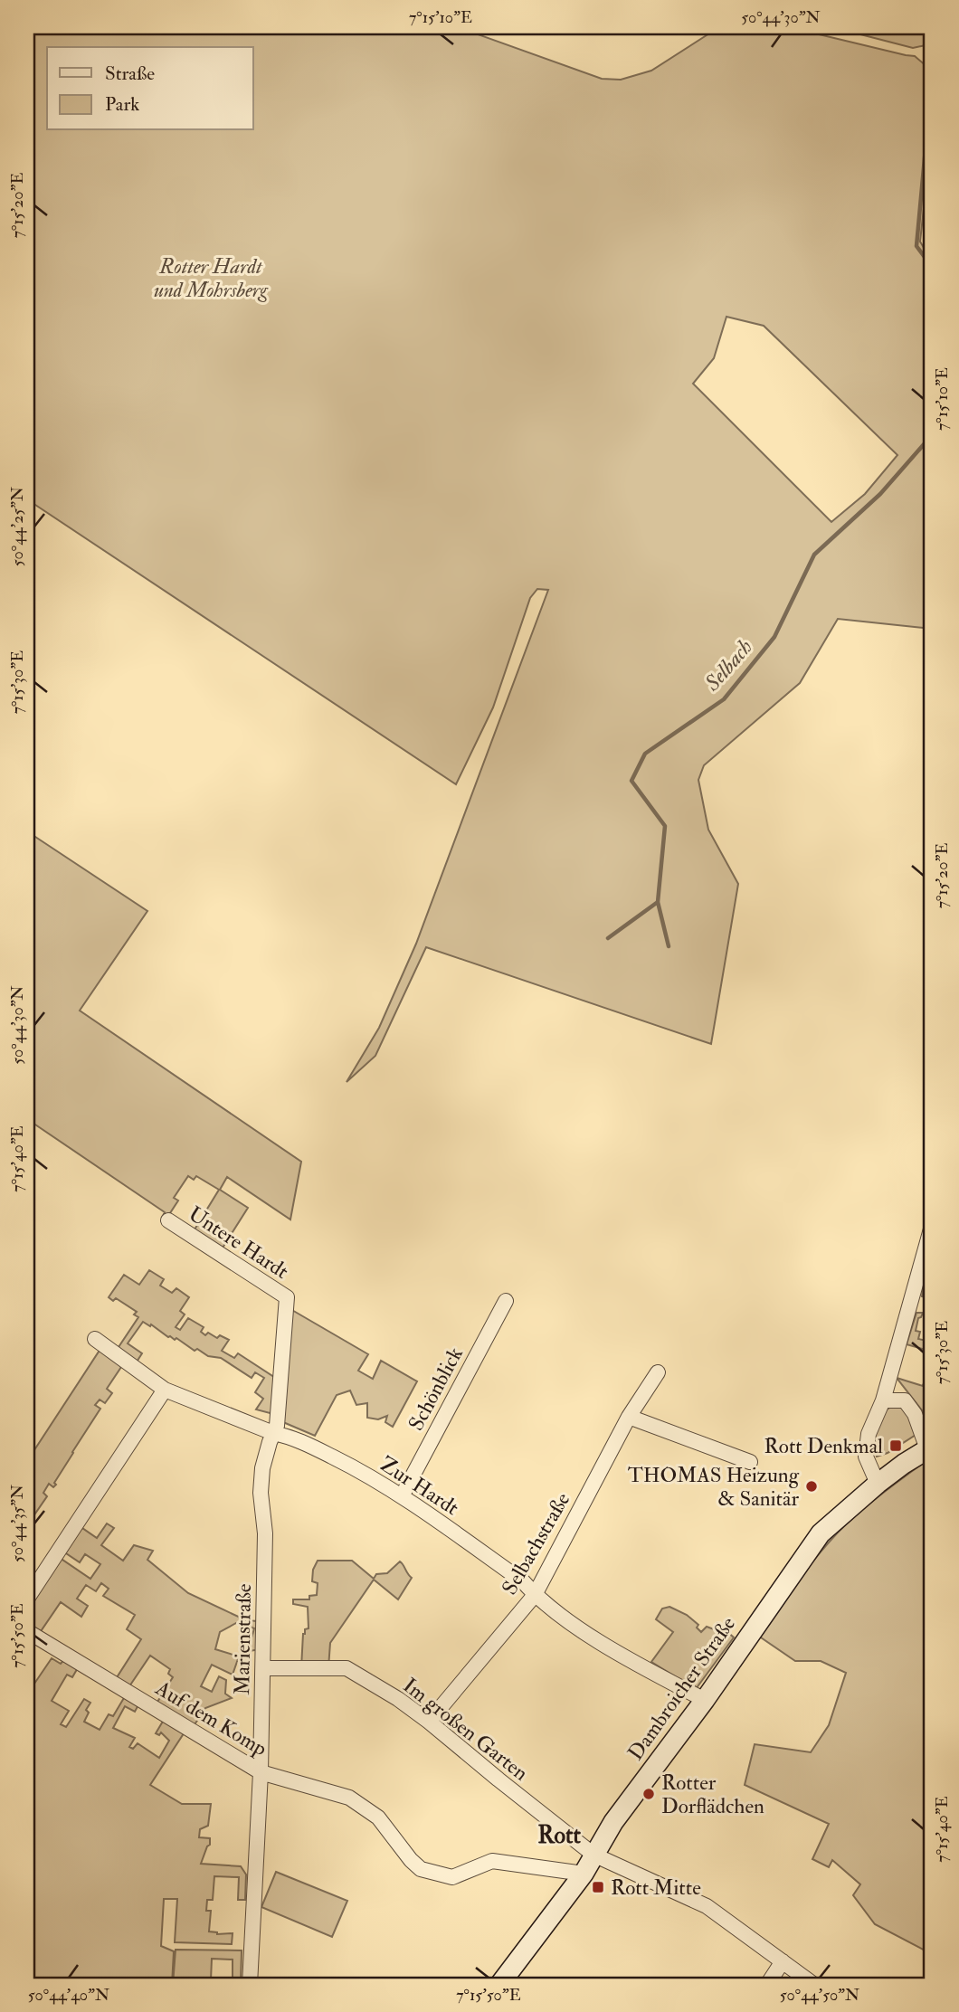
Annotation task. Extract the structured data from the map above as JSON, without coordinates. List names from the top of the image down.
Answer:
{
  "streets": {
    "street": [
      "Untere Hardt",
      "Schönblick",
      "Zur Hardt",
      "Selbachstraße",
      "Marienstraße",
      "Dambroicher Straße",
      "Auf dem Komp",
      "Im großen Garten"
    ]
  },
  "crossings": [
    ["Untere Hardt", "Marienstraße"],
    ["Schönblick", "Zur Hardt"],
    ["Zur Hardt", "Selbachstraße"],
    ["Zur Hardt", "Marienstraße"],
    ["Zur Hardt", "Dambroicher Straße"],
    ["Selbachstraße", "Im großen Garten"],
    ["Marienstraße", "Auf dem Komp"],
    ["Marienstraße", "Im großen Garten"],
    ["Dambroicher Straße", "Auf dem Komp"],
    ["Dambroicher Straße", "Im großen Garten"]
  ],
  "districts": ["Rott"],
  "water": ["Selbach"],
  "parks": ["Rotter Hardt und Mohrsberg"],
  "places": {
    "transit": ["Rott Denkmal", "Rott Mitte"],
    "other": ["THOMAS Heizung & Sanitär", "Rotter Dorflädchen"]
  },
  "legend": ["Straße", "Park"],
  "coordinates": [
    "7°15'10\"E",
    "50°44'30\"N",
    "7°15'20\"E",
    "50°44'25\"N",
    "7°15'30\"E",
    "7°15'40\"E",
    "50°44'35\"N",
    "7°15'50\"E",
    "50°44'40\"N",
    "50°44'50\"N"
  ]
}
